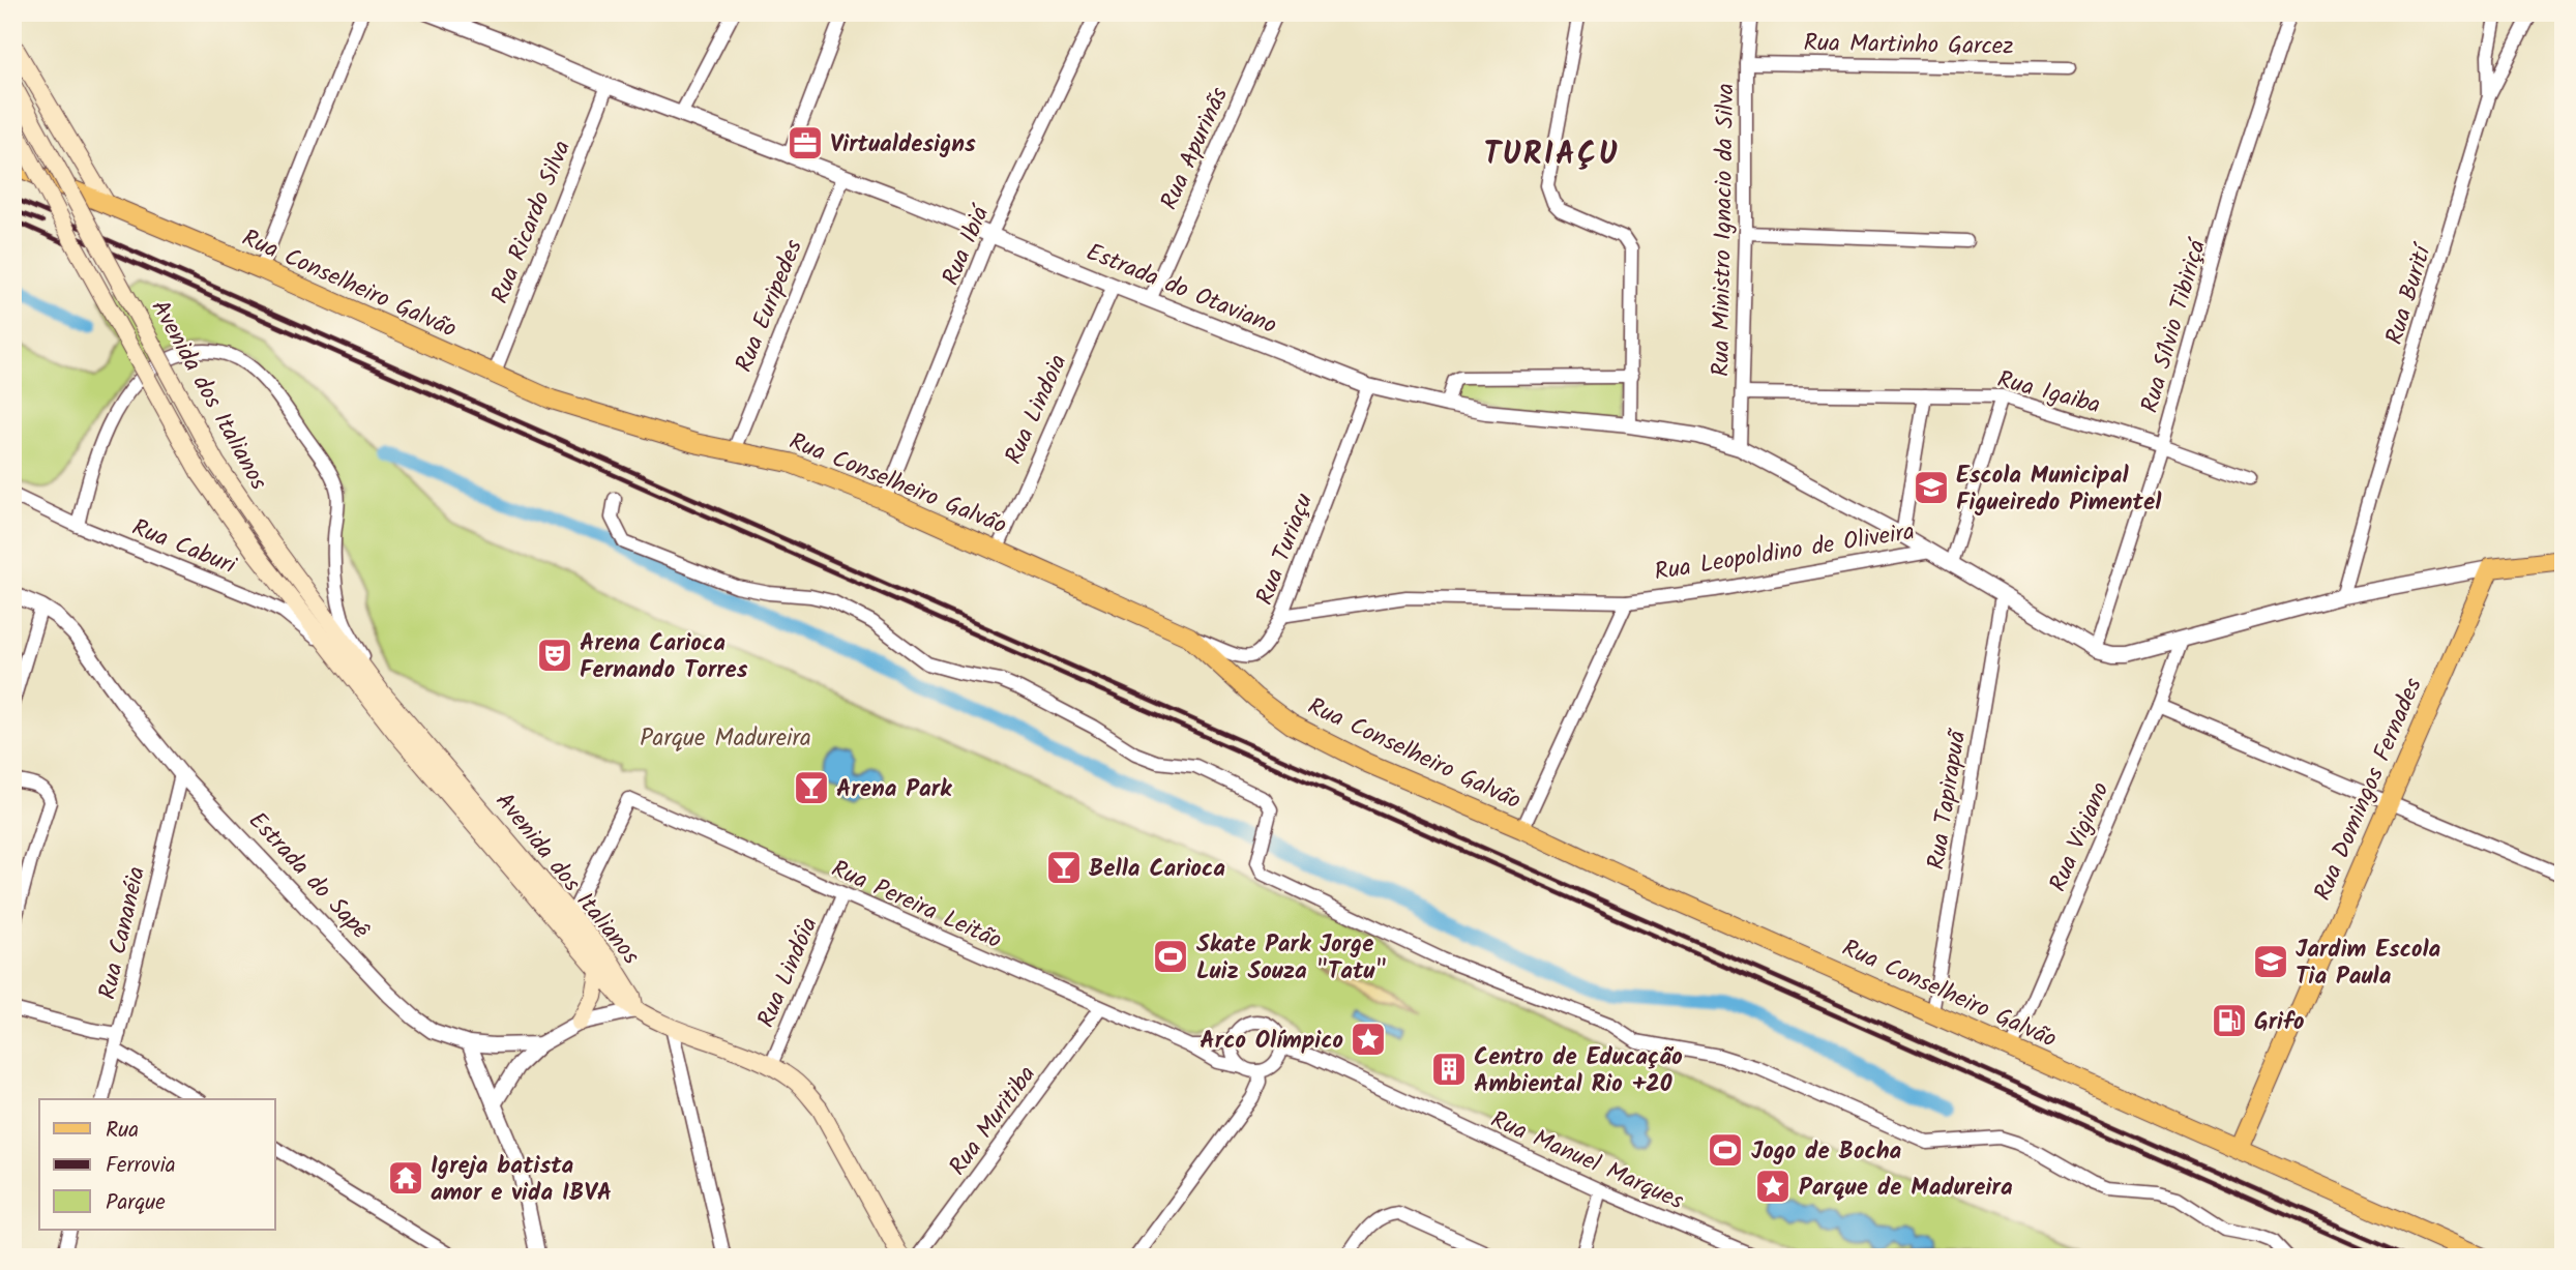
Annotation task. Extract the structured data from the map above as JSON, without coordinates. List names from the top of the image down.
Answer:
{
  "streets": {
    "main road": [
      "Rua Conselheiro Galvão",
      "Avenida dos Italianos",
      "Rua Leopoldino de Oliveira",
      "Rua Domingos Fernades"
    ],
    "street": [
      "Rua Martinho Garcez",
      "Rua Apurinãs",
      "Rua Ricardo Silva",
      "Rua Ministro Ignacio da Silva",
      "Rua Ibiá",
      "Estrada do Otaviano",
      "Rua Burití",
      "Rua Euripedes",
      "Rua Sílvio Tibiriçá",
      "Rua Igaiba",
      "Rua Lindoia",
      "Rua Caburi",
      "Rua Turiaçu",
      "Rua Tapirapuã",
      "Rua Vigiano",
      "Estrada do Sapê",
      "Rua Pereira Leitão",
      "Rua Cananéia",
      "Rua Lindóia",
      "Rua Muritiba",
      "Rua Manuel Marques"
    ]
  },
  "crossings": [
    ["Rua Martinho Garcez", "Rua Ministro Ignacio da Silva"],
    ["Rua Apurinãs", "Estrada do Otaviano"],
    ["Rua Ricardo Silva", "Rua Conselheiro Galvão"],
    ["Rua Ricardo Silva", "Estrada do Otaviano"],
    ["Rua Ministro Ignacio da Silva", "Estrada do Otaviano"],
    ["Rua Ministro Ignacio da Silva", "Rua Igaiba"],
    ["Rua Ibiá", "Rua Conselheiro Galvão"],
    ["Rua Ibiá", "Estrada do Otaviano"],
    ["Rua Conselheiro Galvão", "Rua Euripedes"],
    ["Rua Conselheiro Galvão", "Rua Lindoia"],
    ["Rua Conselheiro Galvão", "Rua Turiaçu"],
    ["Rua Conselheiro Galvão", "Rua Domingos Fernades"],
    ["Rua Conselheiro Galvão", "Rua Tapirapuã"],
    ["Rua Conselheiro Galvão", "Rua Vigiano"],
    ["Estrada do Otaviano", "Rua Euripedes"],
    ["Estrada do Otaviano", "Rua Lindoia"],
    ["Estrada do Otaviano", "Rua Turiaçu"],
    ["Estrada do Otaviano", "Rua Leopoldino de Oliveira"],
    ["Rua Burití", "Rua Leopoldino de Oliveira"],
    ["Rua Sílvio Tibiriçá", "Rua Igaiba"],
    ["Rua Sílvio Tibiriçá", "Rua Leopoldino de Oliveira"],
    ["Avenida dos Italianos", "Rua Caburi"],
    ["Avenida dos Italianos", "Estrada do Sapê"],
    ["Avenida dos Italianos", "Rua Pereira Leitão"],
    ["Rua Turiaçu", "Rua Leopoldino de Oliveira"],
    ["Rua Leopoldino de Oliveira", "Rua Domingos Fernades"],
    ["Rua Leopoldino de Oliveira", "Rua Tapirapuã"],
    ["Rua Leopoldino de Oliveira", "Rua Vigiano"],
    ["Estrada do Sapê", "Rua Cananéia"],
    ["Rua Pereira Leitão", "Rua Lindóia"],
    ["Rua Pereira Leitão", "Rua Muritiba"],
    ["Rua Pereira Leitão", "Rua Manuel Marques"]
  ],
  "districts": ["TURIAÇU"],
  "parks": ["Parque Madureira"],
  "places": {
    "office": ["Virtualdesigns"],
    "school or university": ["Escola Municipal Figueiredo Pimentel", "Jardim Escola Tia Paula"],
    "theatre": ["Arena Carioca Fernando Torres"],
    "bar": ["Arena Park", "Bella Carioca"],
    "sports": ["Skate Park Jorge Luiz Souza \"Tatu\"", "Jogo de Bocha"],
    "fuel station": ["Grifo"],
    "place": ["Arco Olímpico", "Parque de Madureira"],
    "building": ["Centro de Educação Ambiental Rio +20"],
    "temple": ["Igreja batista amor e vida IBVA"]
  },
  "legend": ["Rua", "Ferrovia", "Parque"]
}
